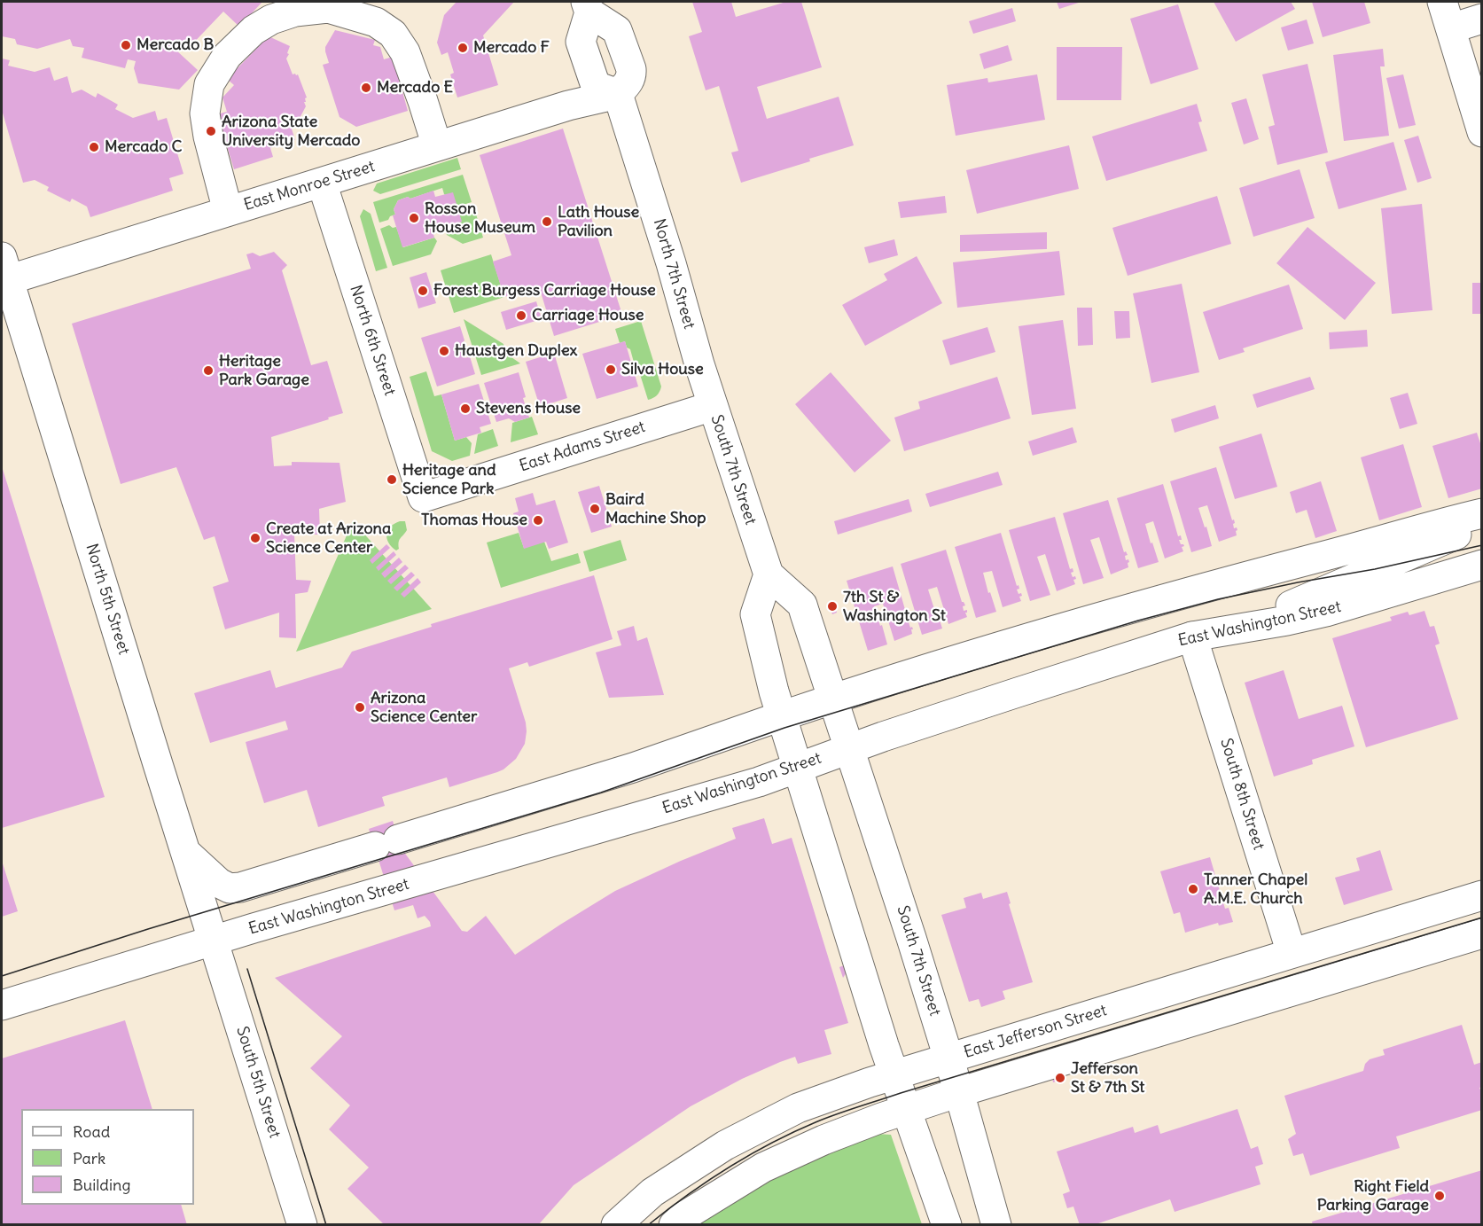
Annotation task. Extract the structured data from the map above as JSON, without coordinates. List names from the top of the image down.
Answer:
{
  "streets": {
    "main road": [
      "East Monroe Street",
      "North 7th Street",
      "North 6th Street",
      "East Adams Street",
      "South 7th Street",
      "North 5th Street",
      "East Washington Street",
      "South 8th Street",
      "East Jefferson Street",
      "South 5th Street"
    ]
  },
  "crossings": [
    ["East Monroe Street", "North 7th Street"],
    ["East Monroe Street", "North 6th Street"],
    ["East Monroe Street", "North 5th Street"],
    ["North 7th Street", "South 7th Street"],
    ["North 6th Street", "East Adams Street"],
    ["East Adams Street", "South 7th Street"],
    ["South 7th Street", "East Washington Street"],
    ["South 7th Street", "East Jefferson Street"],
    ["North 5th Street", "East Washington Street"],
    ["North 5th Street", "South 5th Street"],
    ["East Washington Street", "South 8th Street"],
    ["East Washington Street", "South 5th Street"],
    ["South 8th Street", "East Jefferson Street"]
  ],
  "places": [
    "Mercado B",
    "Mercado F",
    "Mercado E",
    "Arizona State University Mercado",
    "Mercado C",
    "Rosson House Museum",
    "Lath House Pavilion",
    "Forest Burgess Carriage House",
    "Carriage House",
    "Haustgen Duplex",
    "Silva House",
    "Heritage Park Garage",
    "Stevens House",
    "Heritage and Science Park",
    "Baird Machine Shop",
    "Thomas House",
    "Create at Arizona Science Center",
    "7th St & Washington St",
    "Arizona Science Center",
    "Tanner Chapel A.M.E. Church",
    "Jefferson St & 7th St",
    "Right Field Parking Garage"
  ],
  "legend": ["Road", "Park", "Building"]
}
